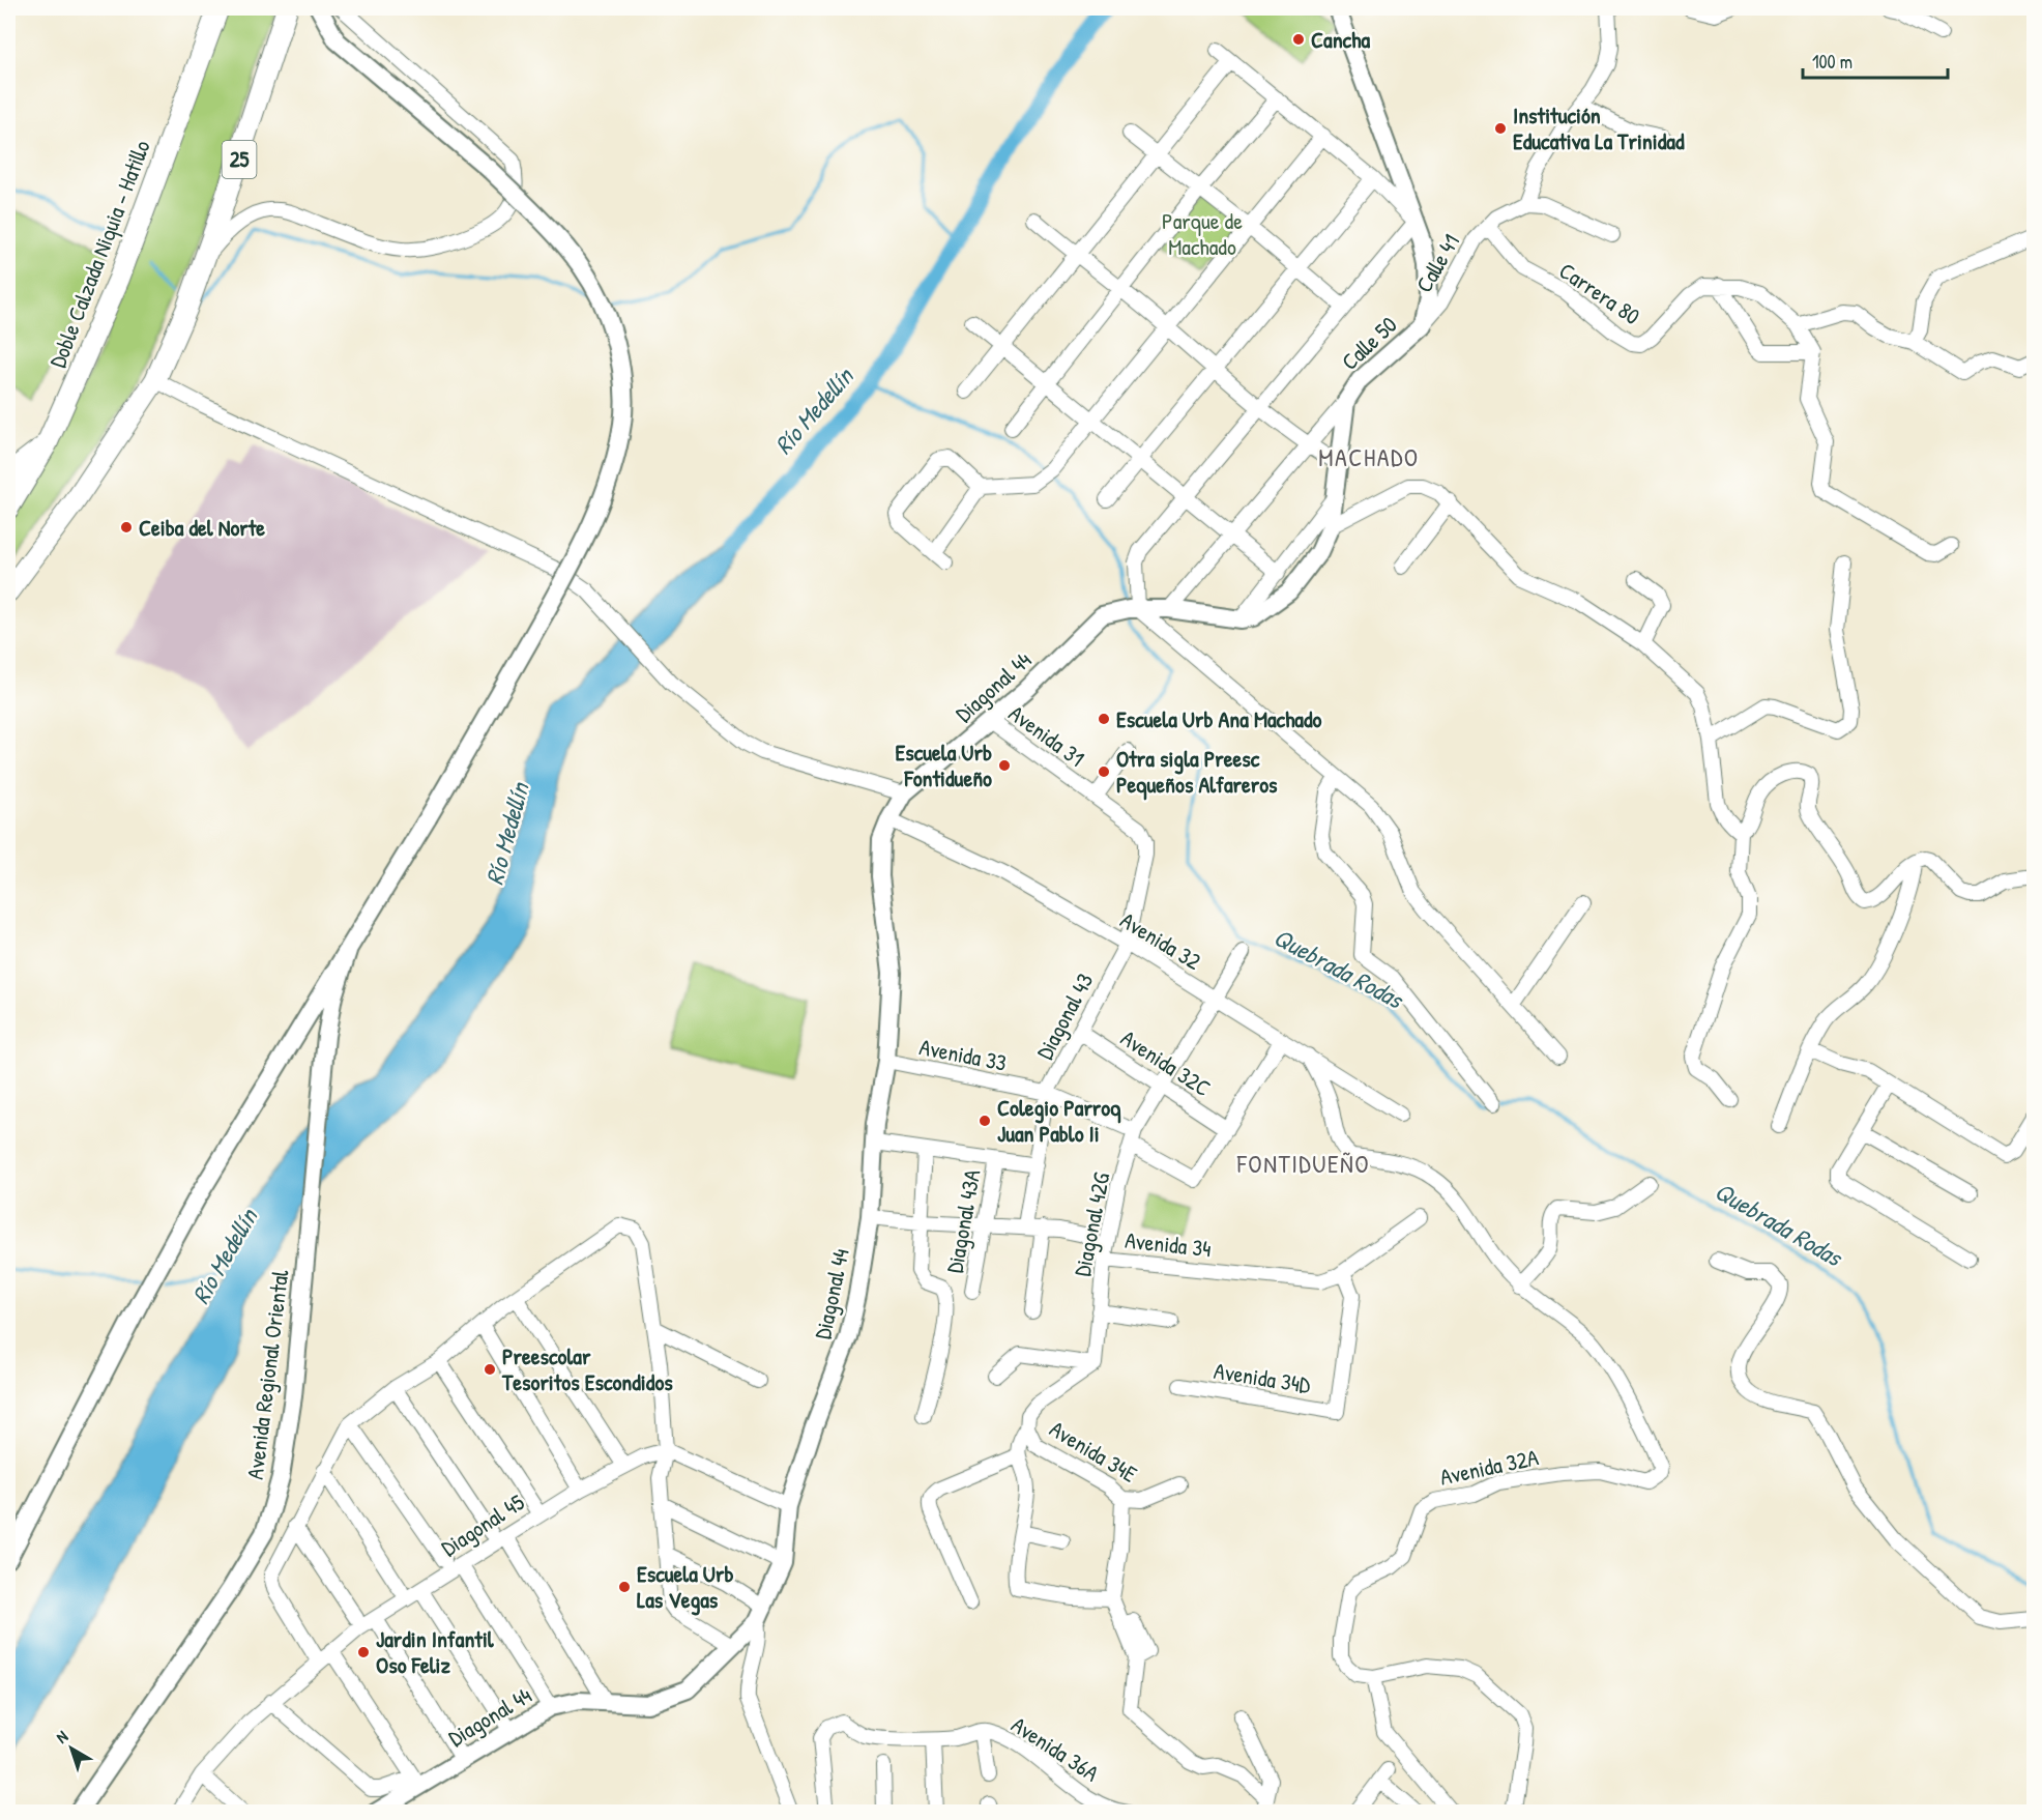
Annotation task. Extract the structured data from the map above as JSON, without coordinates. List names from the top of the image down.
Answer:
{
  "streets": {
    "highway": ["25", "Doble Calzada Niquia - Hatillo"],
    "main road": ["Calle 50", "Diagonal 44", "Avenida Regional Oriental"],
    "street": [
      "Calle 41",
      "Carrera 80",
      "Avenida 31",
      "Avenida 32",
      "Diagonal 43",
      "Avenida 33",
      "Avenida 32C",
      "Diagonal 43A",
      "Diagonal 42G",
      "Avenida 34",
      "Avenida 34D",
      "Avenida 34E",
      "Avenida 32A",
      "Diagonal 45",
      "Avenida 36A"
    ]
  },
  "crossings": [
    ["Calle 41", "Carrera 80"],
    ["Calle 41", "Calle 50"],
    ["Diagonal 44", "Avenida 31"],
    ["Diagonal 44", "Avenida 32"],
    ["Diagonal 44", "Avenida 33"],
    ["Diagonal 44", "Avenida 34"],
    ["Avenida 31", "Diagonal 43"],
    ["Avenida 32", "Diagonal 43"],
    ["Avenida 32", "Diagonal 42G"],
    ["Avenida 32", "Avenida 32A"],
    ["Diagonal 43", "Avenida 33"],
    ["Diagonal 43", "Avenida 32C"],
    ["Diagonal 43", "Avenida 34"],
    ["Avenida 33", "Avenida 32C"],
    ["Avenida 33", "Diagonal 42G"],
    ["Avenida 32C", "Diagonal 42G"],
    ["Diagonal 43A", "Avenida 34"],
    ["Diagonal 42G", "Avenida 34"],
    ["Avenida 34", "Avenida 34D"]
  ],
  "districts": ["MACHADO", "FONTIDUEÑO"],
  "water": ["Río Medellín", "Quebrada Rodas"],
  "parks": ["Parque de Machado"],
  "places": [
    "Cancha",
    "Institución Educativa La Trinidad",
    "Ceiba del Norte",
    "Escuela Urb Ana Machado",
    "Escuela Urb Fontidueño",
    "Otra sigla Preesc Pequeños Alfareros",
    "Colegio Parroq Juan Pablo Ii",
    "Preescolar Tesoritos Escondidos",
    "Escuela Urb Las Vegas",
    "Jardin Infantil Oso Feliz"
  ],
  "scale_bar": "100 m",
  "north": "top left"
}
